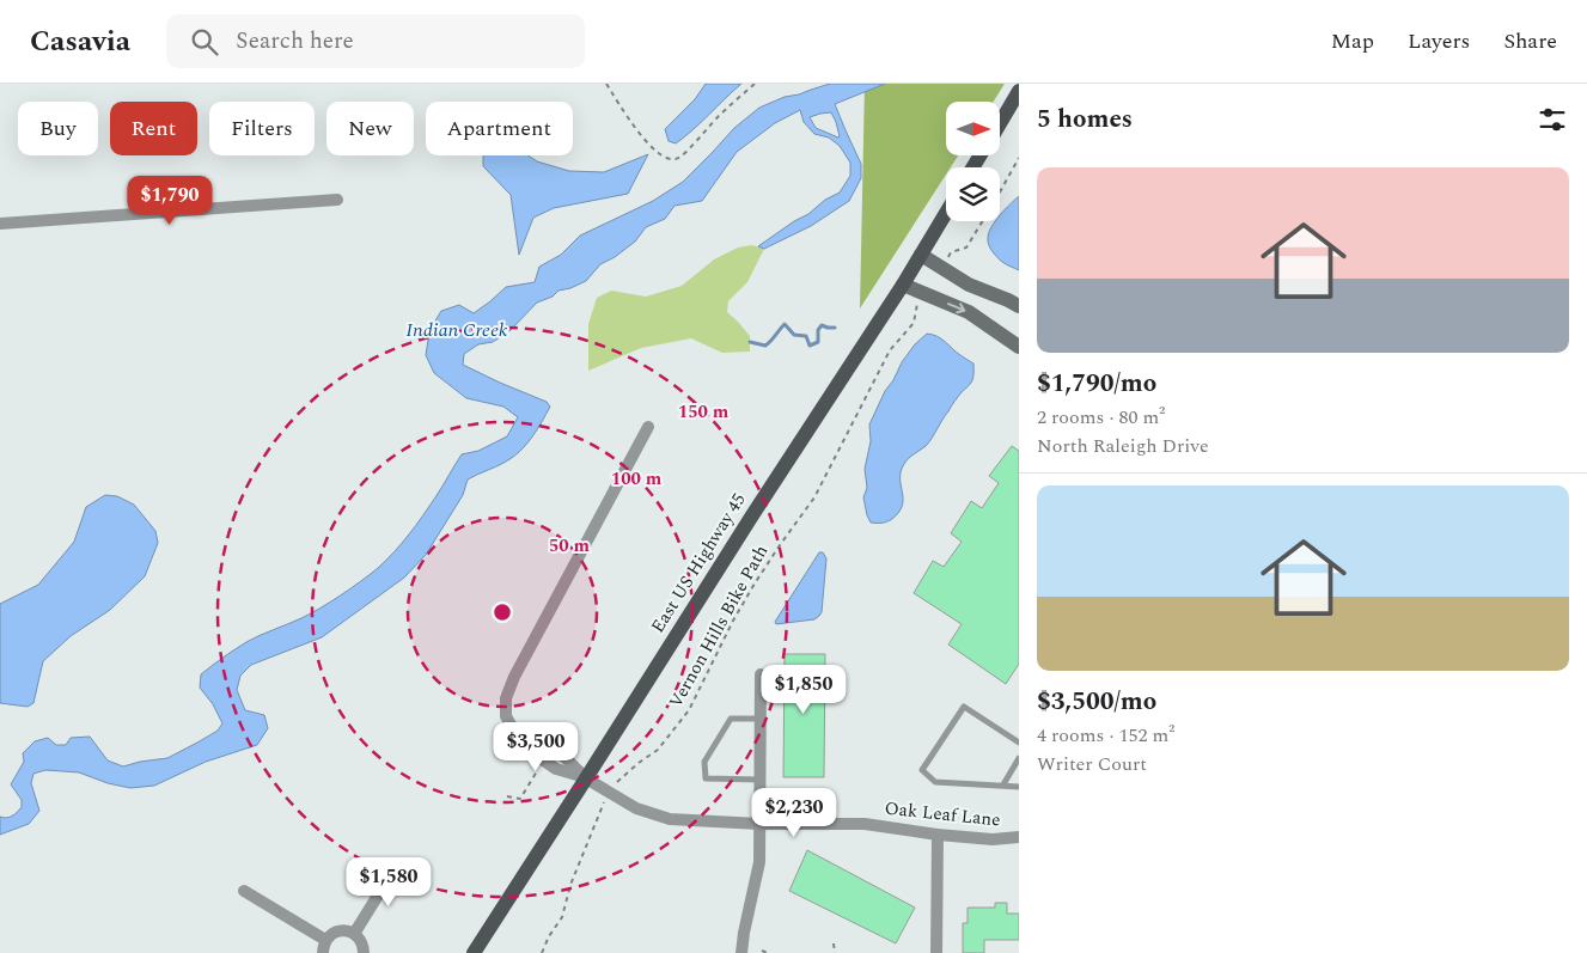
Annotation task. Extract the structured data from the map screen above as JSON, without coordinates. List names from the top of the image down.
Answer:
{
  "streets": {
    "main road": ["East US Highway 45"],
    "street": ["Oak Leaf Lane"],
    "path": ["Vernon Hills Bike Path"]
  },
  "crossings": [
    ["East US Highway 45", "Oak Leaf Lane"],
    ["Vernon Hills Bike Path", "Oak Leaf Lane"]
  ],
  "water": ["Indian Creek"],
  "north": "right",
  "page": {
    "header": "Casavia",
    "search": "Search here",
    "nav": ["Map", "Layers", "Share"],
    "heading": "5 homes",
    "chip": [
      "Buy",
      "Rent",
      "Filters",
      "New",
      "Apartment"
    ],
    "list": [
      {
        "name": "$1,790/mo",
        "note": "2 rooms · 80 m² · North Raleigh Drive"
      },
      {
        "name": "$3,500/mo",
        "note": "4 rooms · 152 m² · Writer Court"
      }
    ],
    "price": [
      "$1,790",
      "$1,850",
      "$3,500",
      "$2,230",
      "$1,580"
    ]
  },
  "rings": ["150 m", "100 m", "50 m"]
}
